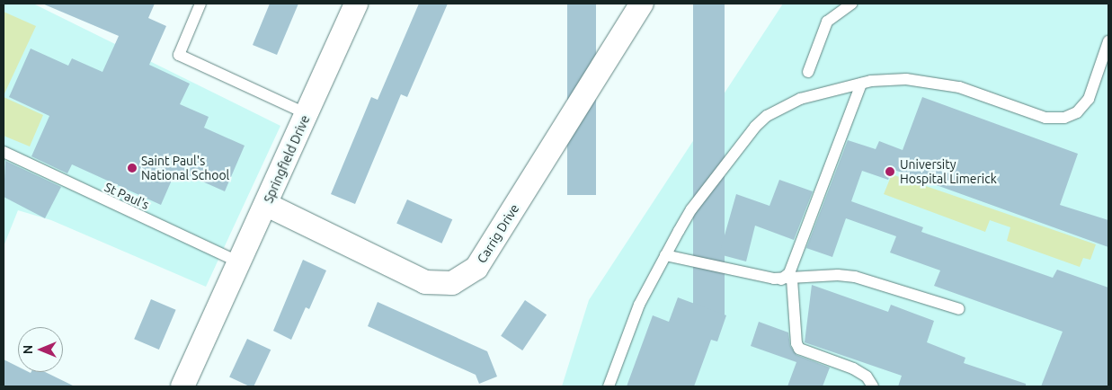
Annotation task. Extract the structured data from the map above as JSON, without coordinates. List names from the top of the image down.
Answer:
{
  "streets": {
    "street": ["Springfield Drive", "Carrig Drive"],
    "lane": ["St Paul's"]
  },
  "crossings": [
    ["Springfield Drive", "St Paul's"],
    ["Springfield Drive", "Carrig Drive"]
  ],
  "places": ["Saint Paul's National School", "University Hospital Limerick"],
  "north": "left"
}
